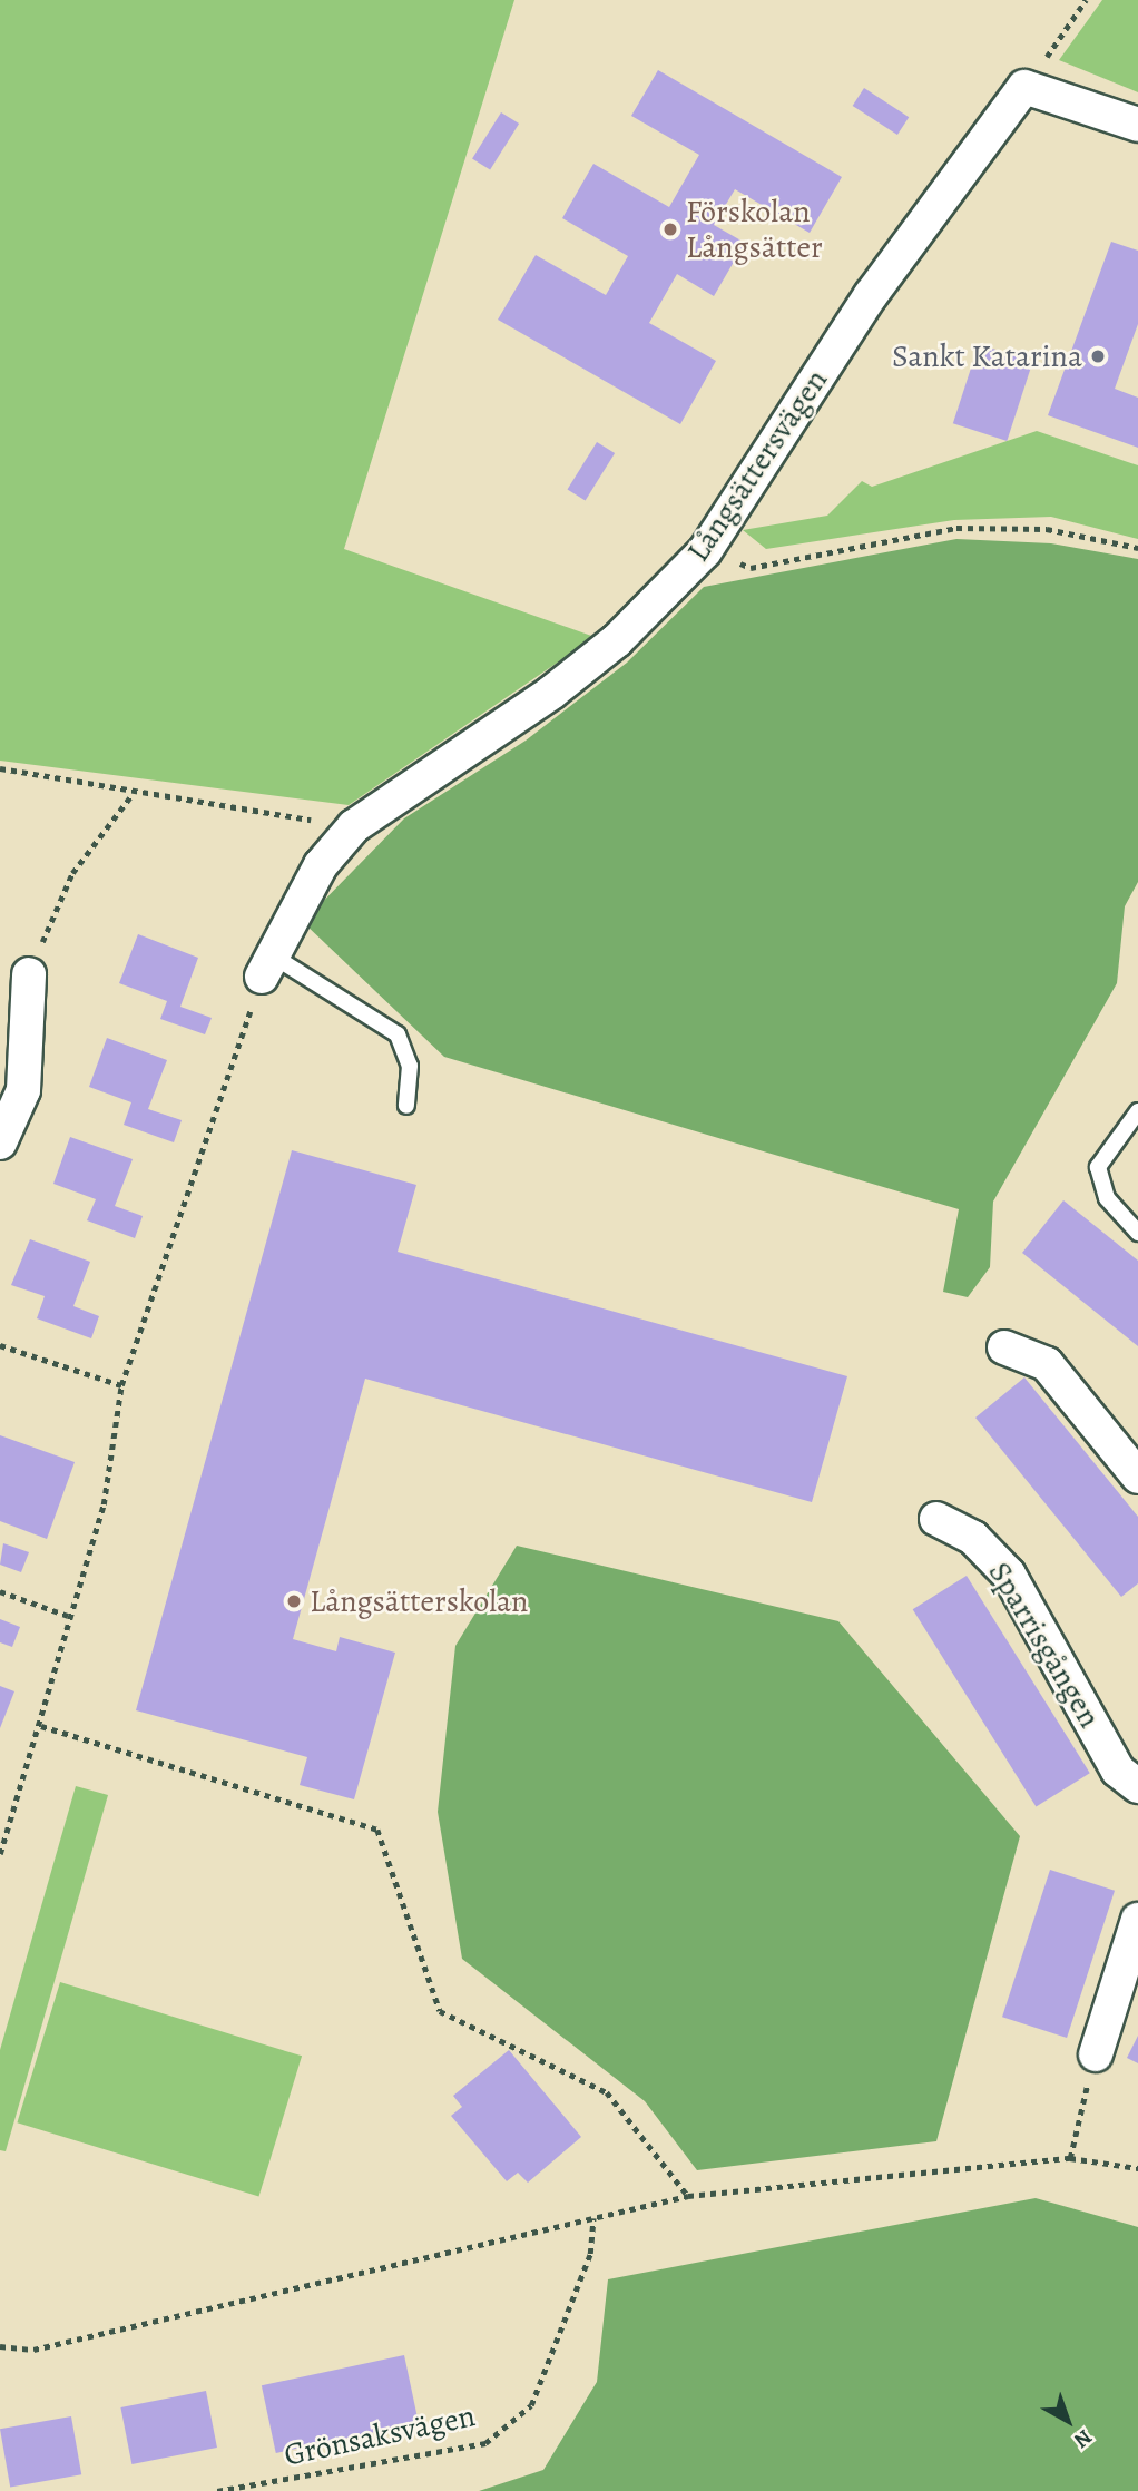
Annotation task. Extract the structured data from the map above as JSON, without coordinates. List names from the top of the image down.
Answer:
{
  "streets": {
    "street": ["Långsättersvägen", "Sparrisgången"],
    "path": ["Grönsaksvägen"]
  },
  "places": ["Förskolan Långsätter", "Sankt Katarina", "Långsätterskolan"],
  "north": "bottom right"
}
